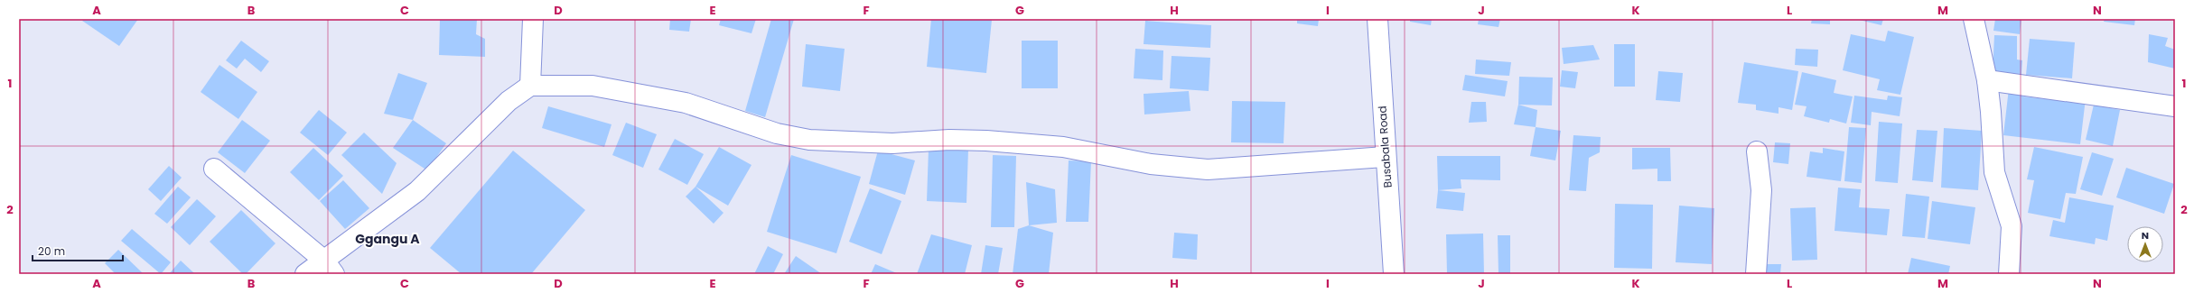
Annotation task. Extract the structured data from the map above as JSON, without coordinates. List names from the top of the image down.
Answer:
{
  "streets": {
    "street": ["Busabala Road"]
  },
  "districts": ["Ggangu A"],
  "scale_bar": "20 m",
  "north": "top",
  "grid": {
    "columns": [
      "A",
      "B",
      "C",
      "D",
      "E",
      "F",
      "G",
      "H",
      "I",
      "J",
      "K",
      "L",
      "M",
      "N"
    ],
    "rows": ["1", "2"]
  }
}
